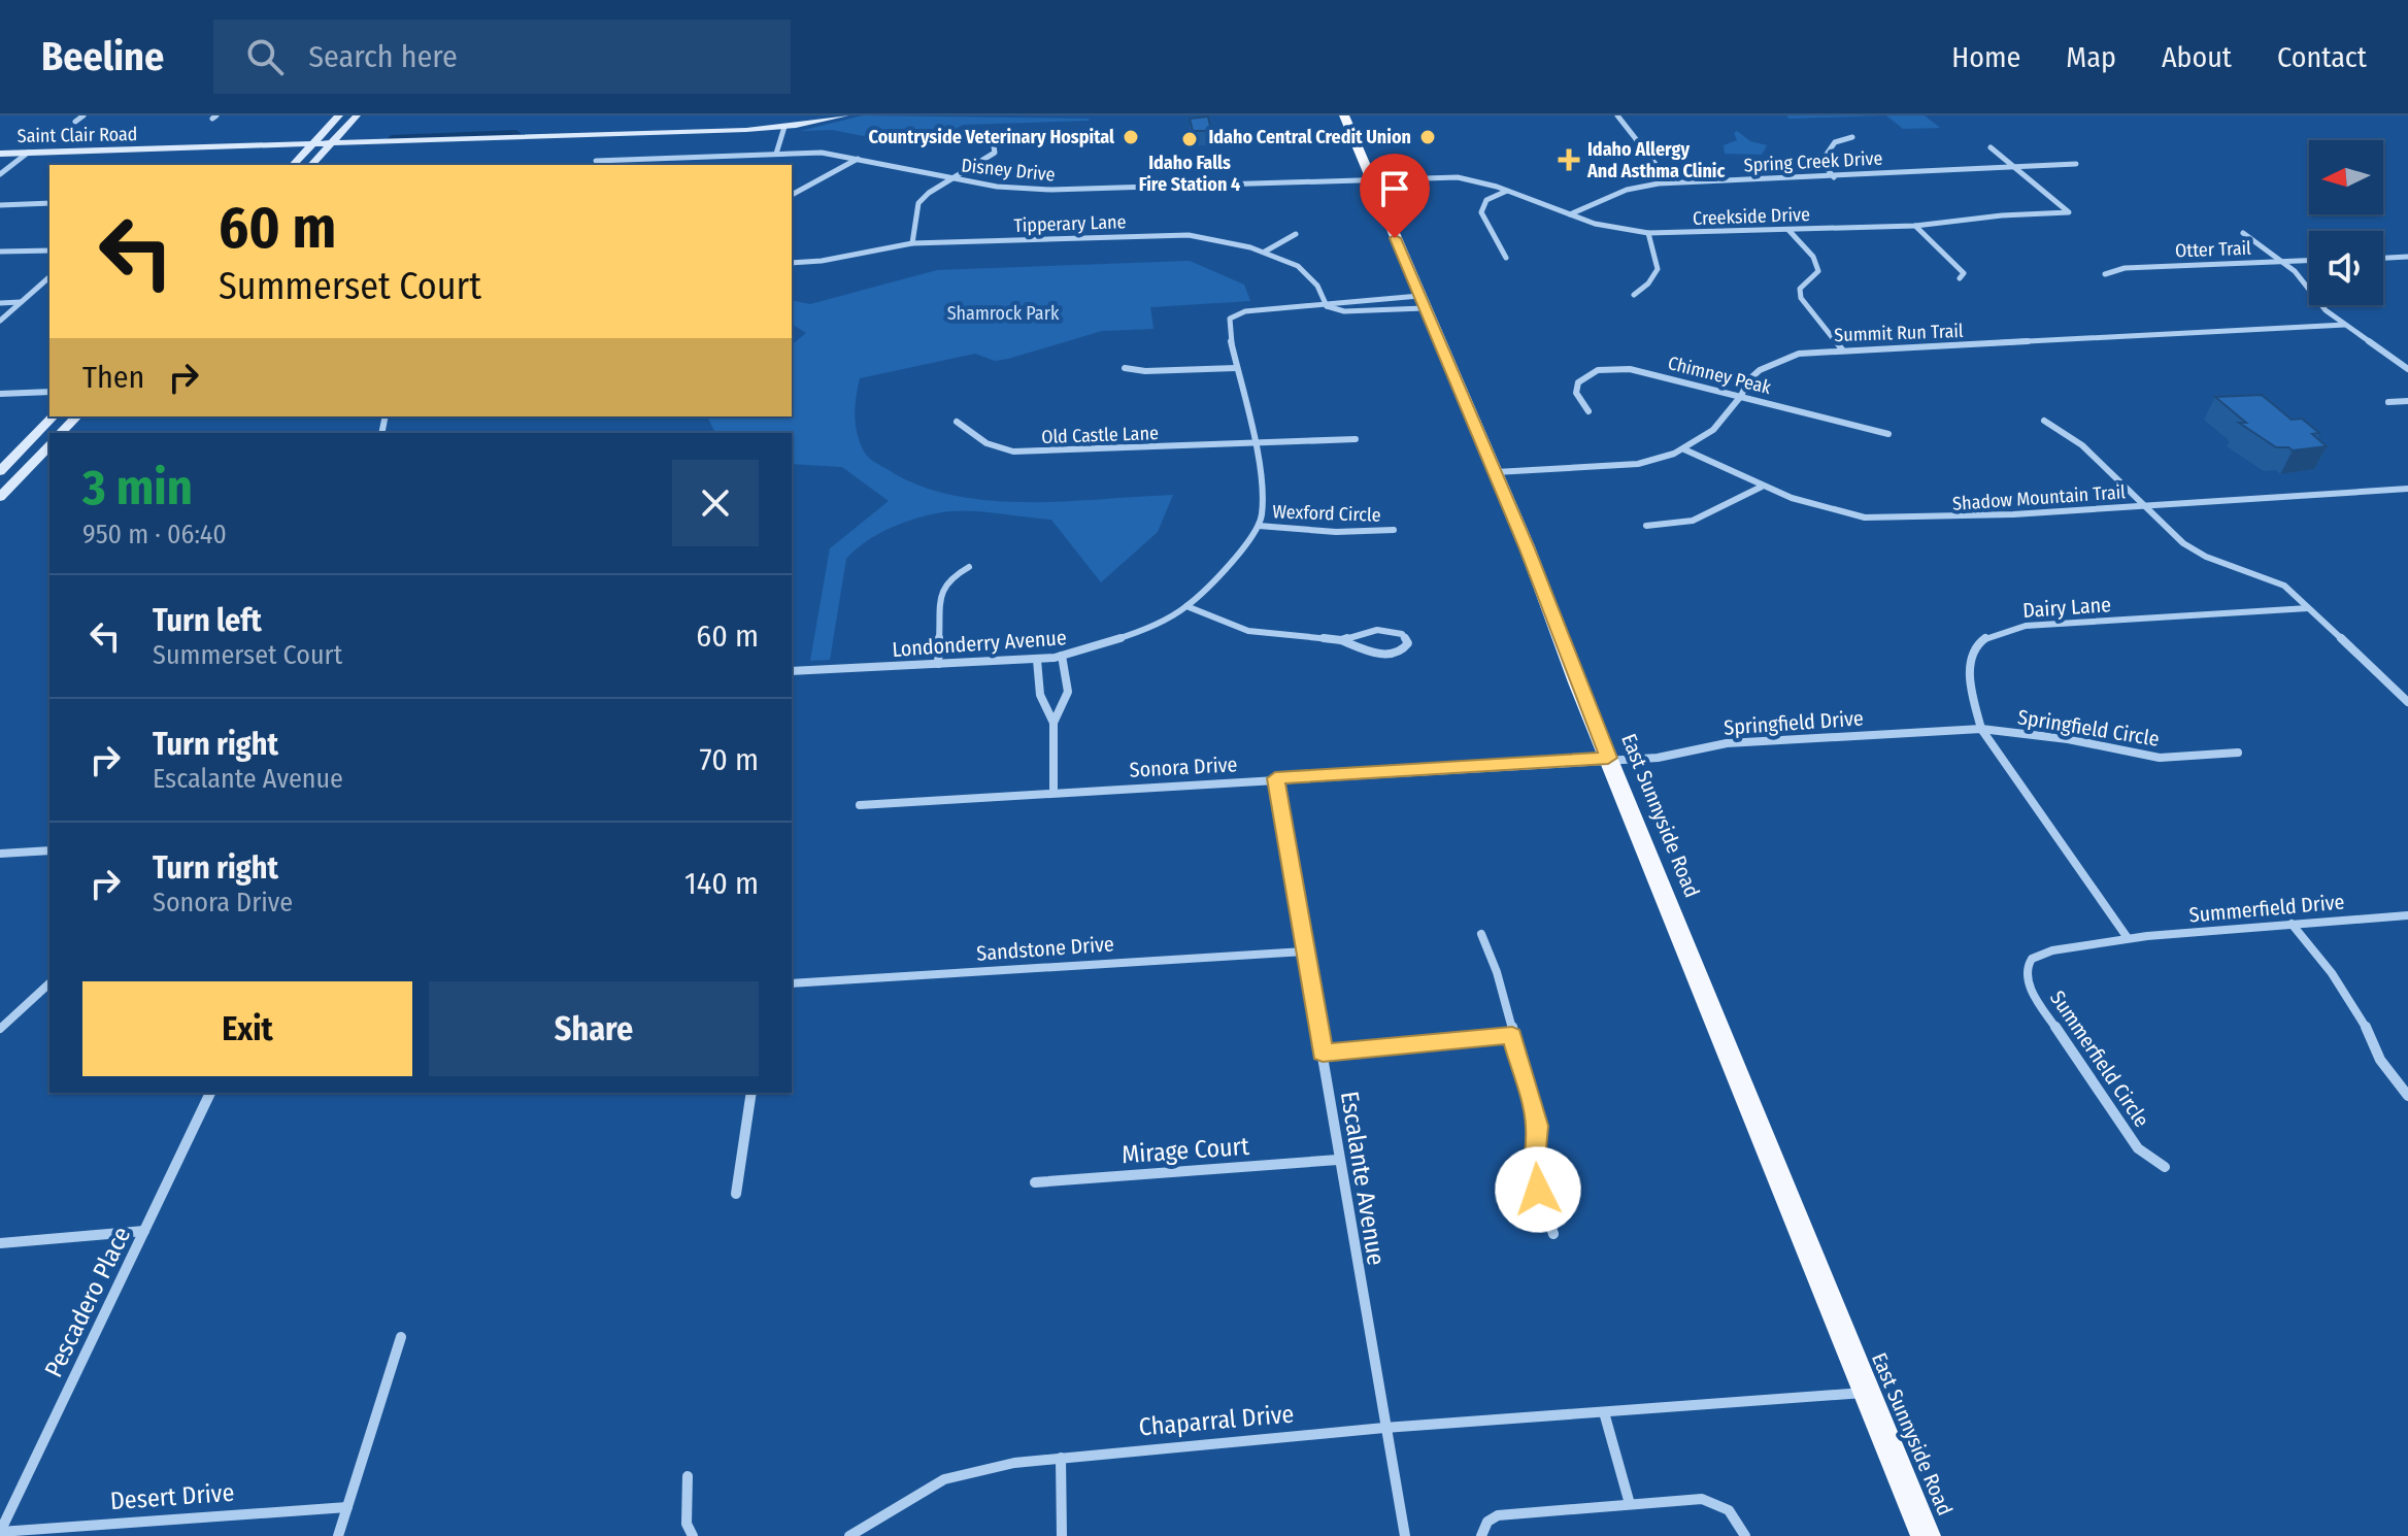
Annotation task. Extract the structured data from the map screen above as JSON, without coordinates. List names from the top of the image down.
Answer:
{
  "streets": {
    "main road": ["East Sunnyside Road"],
    "street": [
      "Saint Clair Road",
      "Spring Creek Drive",
      "Disney Drive",
      "Creekside Drive",
      "Tipperary Lane",
      "Otter Trail",
      "Summit Run Trail",
      "Chimney Peak",
      "Old Castle Lane",
      "Shadow Mountain Trail",
      "Wexford Circle",
      "Dairy Lane",
      "Londonderry Avenue",
      "Springfield Drive",
      "Springfield Circle",
      "Sonora Drive",
      "Summerfield Drive",
      "Sandstone Drive",
      "Summerfield Circle",
      "Mirage Court",
      "Escalante Avenue",
      "Pescadero Place",
      "Chaparral Drive",
      "Desert Drive"
    ]
  },
  "crossings": [
    ["Spring Creek Drive", "Creekside Drive"],
    ["Disney Drive", "Creekside Drive"],
    ["Disney Drive", "East Sunnyside Road"],
    ["Creekside Drive", "East Sunnyside Road"],
    ["Summit Run Trail", "Chimney Peak"],
    ["Summit Run Trail", "Shadow Mountain Trail"],
    ["Summit Run Trail", "East Sunnyside Road"],
    ["Wexford Circle", "Londonderry Avenue"],
    ["Dairy Lane", "Springfield Drive"],
    ["Dairy Lane", "Springfield Circle"],
    ["Dairy Lane", "Summerfield Drive"],
    ["Dairy Lane", "Summerfield Circle"],
    ["Springfield Drive", "Springfield Circle"],
    ["Springfield Drive", "Sonora Drive"],
    ["Springfield Drive", "East Sunnyside Road"],
    ["Sonora Drive", "East Sunnyside Road"],
    ["Sonora Drive", "Escalante Avenue"],
    ["East Sunnyside Road", "Chaparral Drive"],
    ["Summerfield Drive", "Summerfield Circle"],
    ["Sandstone Drive", "Escalante Avenue"],
    ["Mirage Court", "Escalante Avenue"],
    ["Escalante Avenue", "Chaparral Drive"],
    ["Pescadero Place", "Desert Drive"]
  ],
  "parks": ["Shamrock Park"],
  "places": {
    "other": ["Countryside Veterinary Hospital", "Idaho Central Credit Union", "Idaho Falls Fire Station 4"],
    "health": ["Idaho Allergy And Asthma Clinic"]
  },
  "north": "left",
  "page": {
    "header": "Beeline",
    "search": "Search here",
    "nav": [
      "Home",
      "Map",
      "About",
      "Contact"
    ],
    "turn": ["60 m", "Summerset Court"],
    "then": "Then",
    "heading": ["3 min", "950 m · 06:40"],
    "list": [
      {
        "name": "Turn left",
        "note": "Summerset Court",
        "value": "60 m"
      },
      {
        "name": "Turn right",
        "note": "Escalante Avenue",
        "value": "70 m"
      },
      {
        "name": "Turn right",
        "note": "Sonora Drive",
        "value": "140 m"
      }
    ],
    "buttons": ["Exit", "Share"]
  }
}
